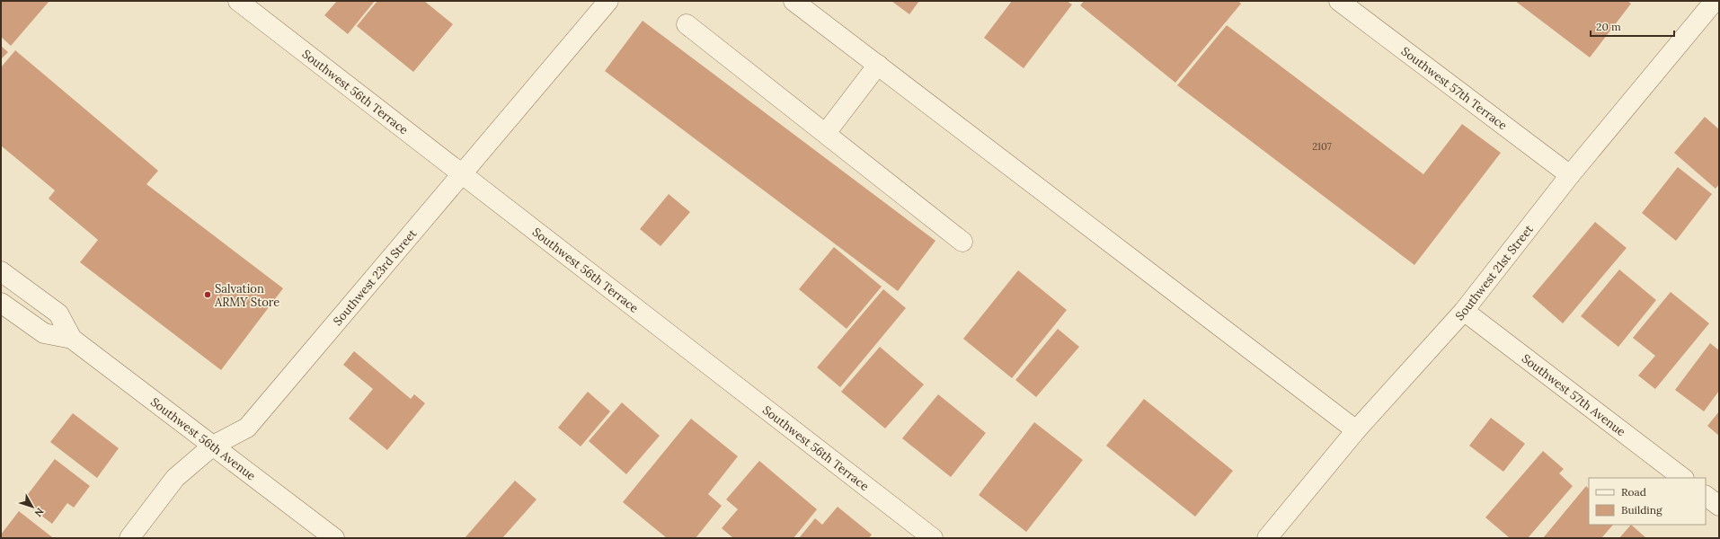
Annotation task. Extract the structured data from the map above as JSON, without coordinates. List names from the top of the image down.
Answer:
{
  "streets": {
    "street": [
      "Southwest 57th Terrace",
      "Southwest 56th Terrace",
      "Southwest 21st Street",
      "Southwest 23rd Street",
      "Southwest 57th Avenue",
      "Southwest 56th Avenue"
    ]
  },
  "crossings": [
    ["Southwest 57th Terrace", "Southwest 21st Street"],
    ["Southwest 56th Terrace", "Southwest 23rd Street"],
    ["Southwest 21st Street", "Southwest 57th Avenue"],
    ["Southwest 23rd Street", "Southwest 56th Avenue"]
  ],
  "places": ["Salvation ARMY Store"],
  "house_numbers": ["2107"],
  "legend": ["Road", "Building"],
  "scale_bar": "20 m",
  "north": "bottom right"
}
